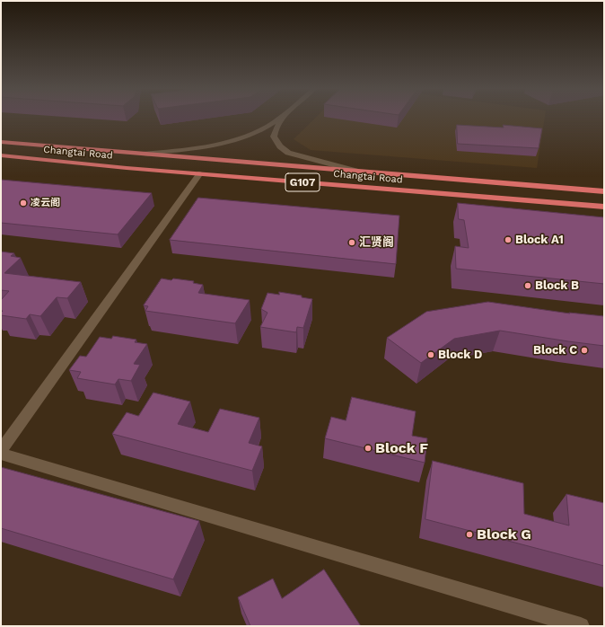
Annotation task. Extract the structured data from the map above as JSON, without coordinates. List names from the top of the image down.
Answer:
{
  "streets": {
    "highway": ["Changtai Road", "G107"]
  },
  "places": [
    "凌云阁",
    "Block A1",
    "汇贤阁",
    "Block B",
    "Block C",
    "Block D",
    "Block F",
    "Block G"
  ]
}
